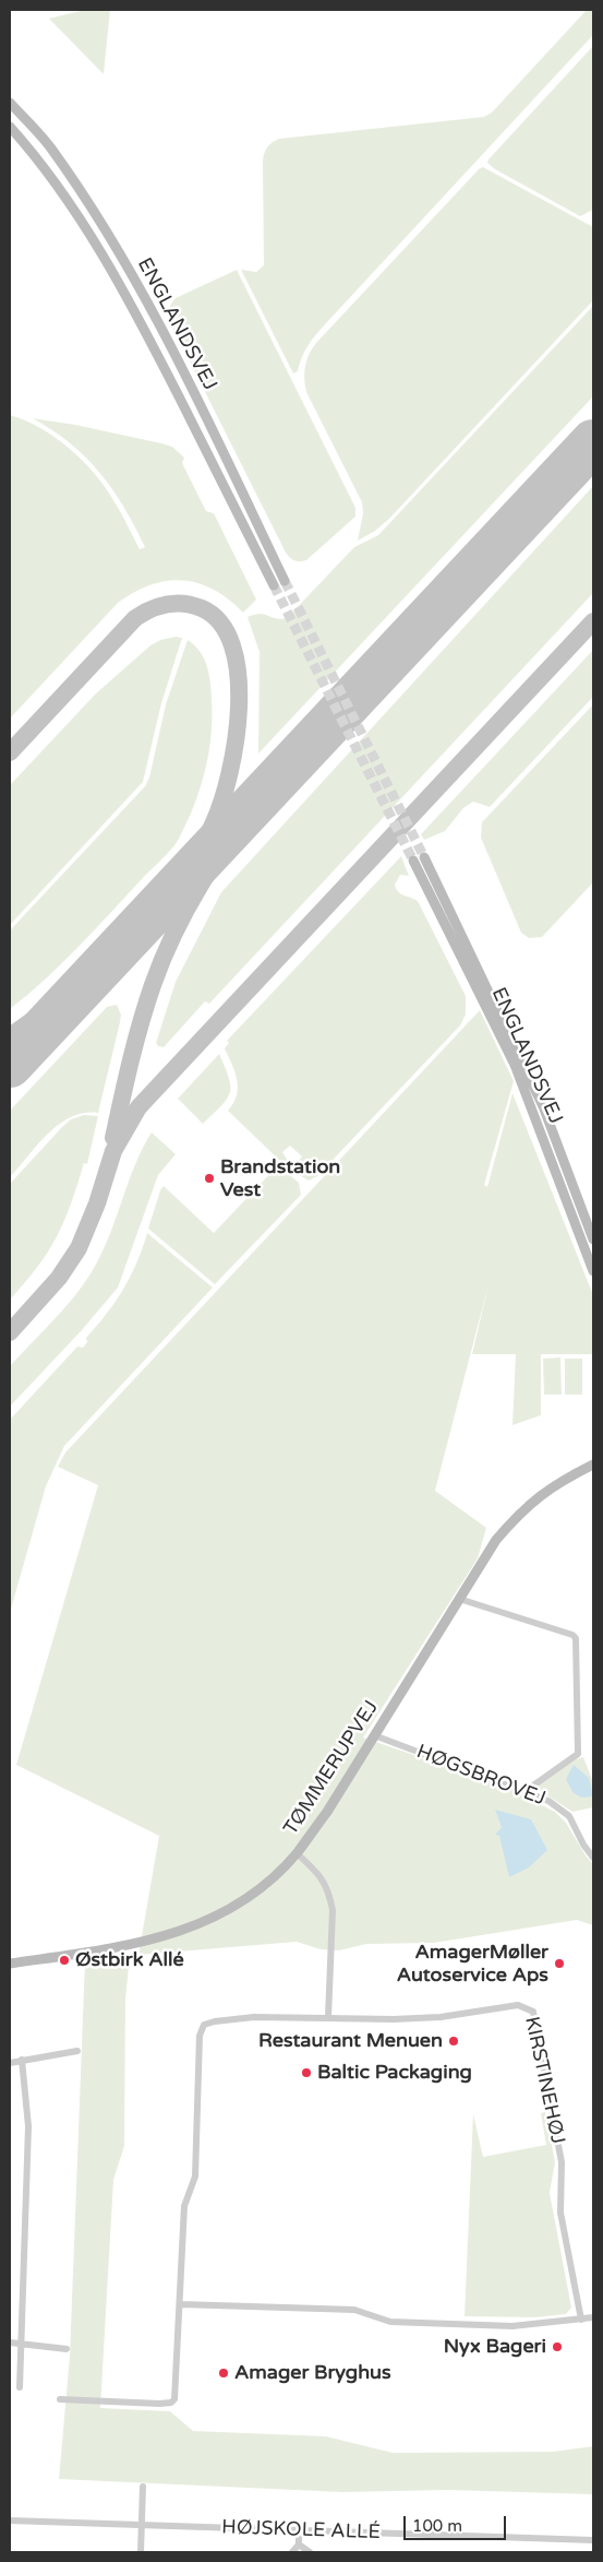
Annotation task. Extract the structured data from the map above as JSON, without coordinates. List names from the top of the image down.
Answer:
{
  "streets": {
    "main road": ["ENGLANDSVEJ", "TØMMERUPVEJ"],
    "street": ["HØGSBROVEJ", "KIRSTINEHØJ", "HØJSKOLE ALLÉ"]
  },
  "crossings": [
    ["TØMMERUPVEJ", "HØGSBROVEJ"]
  ],
  "places": [
    "Brandstation Vest",
    "Østbirk Allé",
    "AmagerMøller Autoservice Aps",
    "Restaurant Menuen",
    "Baltic Packaging",
    "Nyx Bageri",
    "Amager Bryghus"
  ],
  "scale_bar": "100 m"
}
